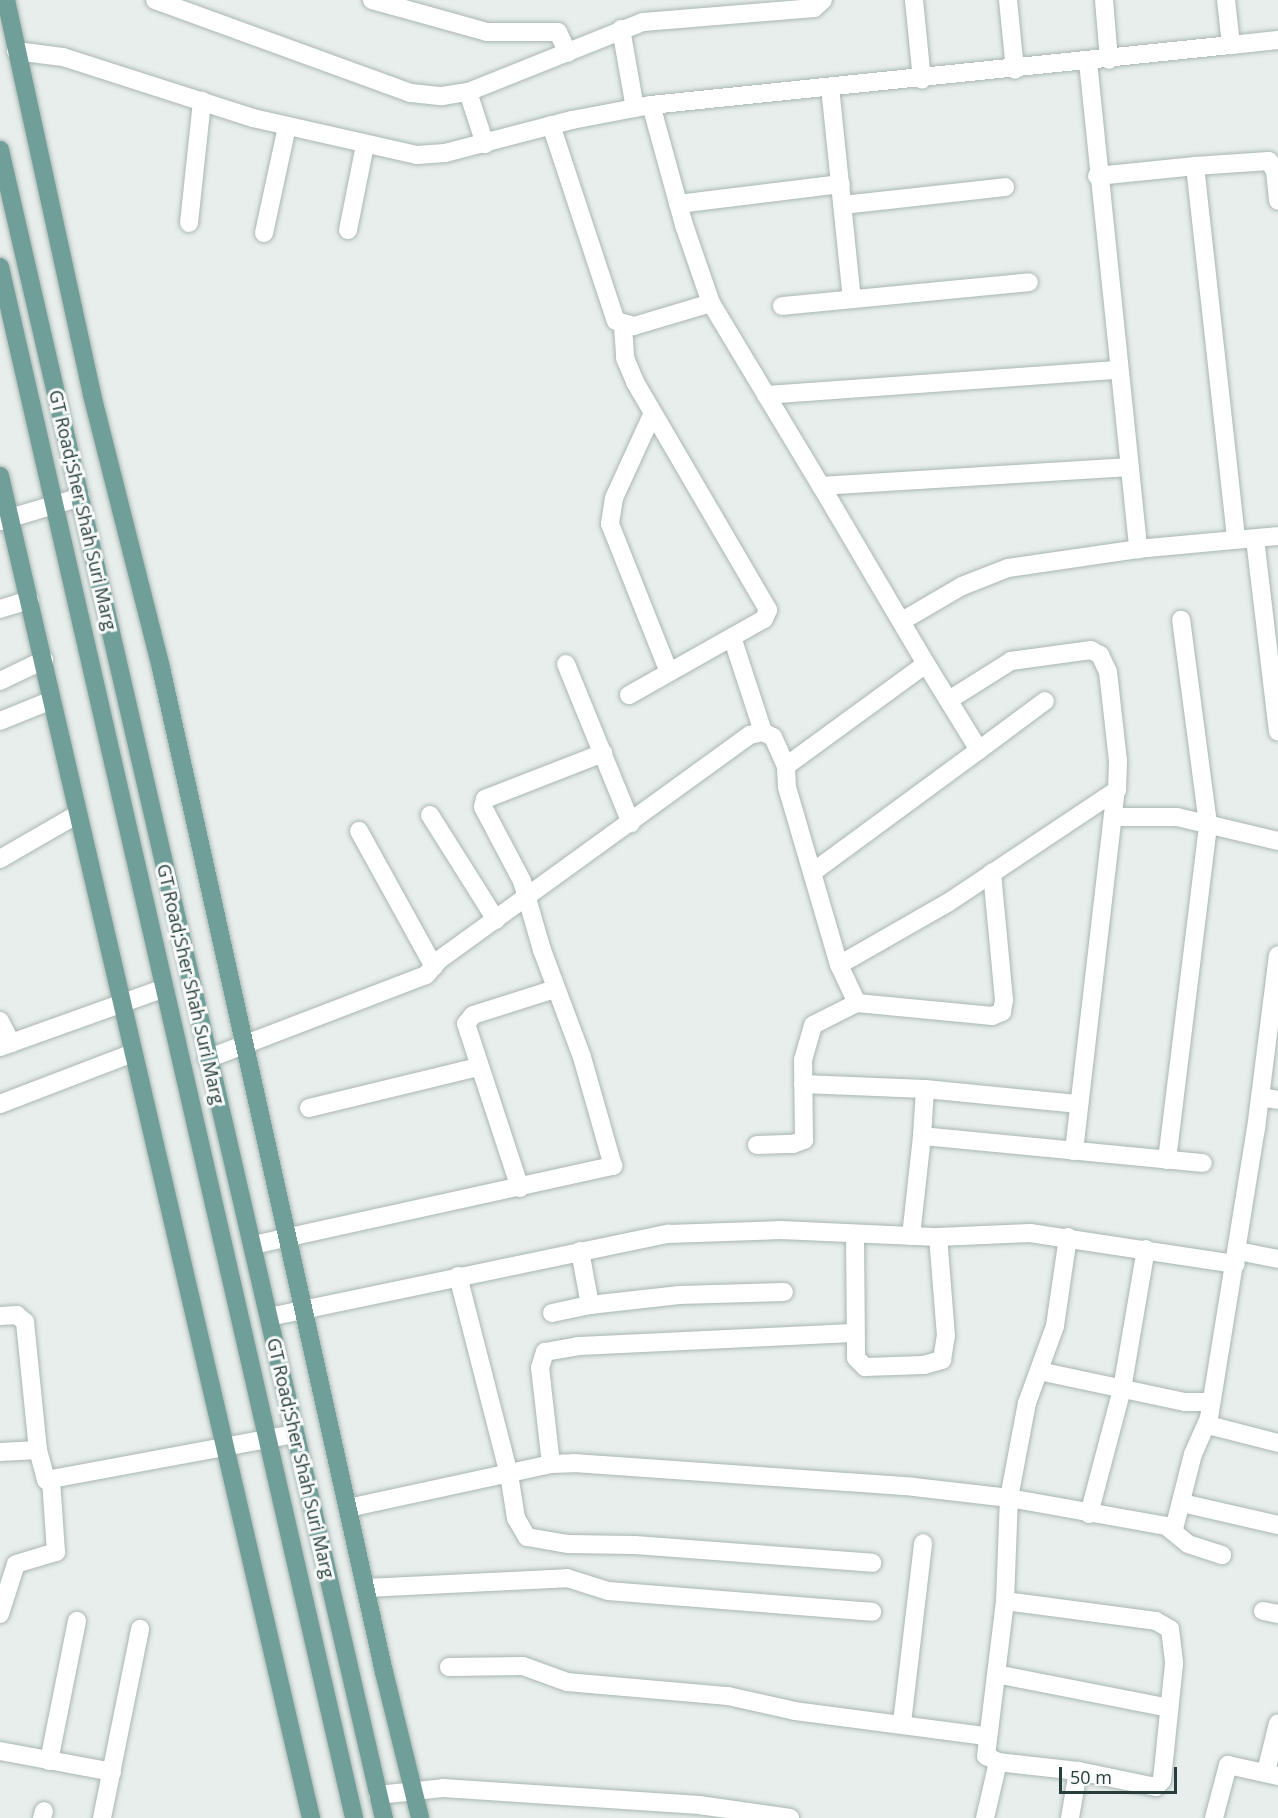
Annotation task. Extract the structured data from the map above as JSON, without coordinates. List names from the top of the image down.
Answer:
{
  "streets": {
    "main road": ["GT Road;Sher Shah Suri Marg"]
  },
  "scale_bar": "50 m"
}
